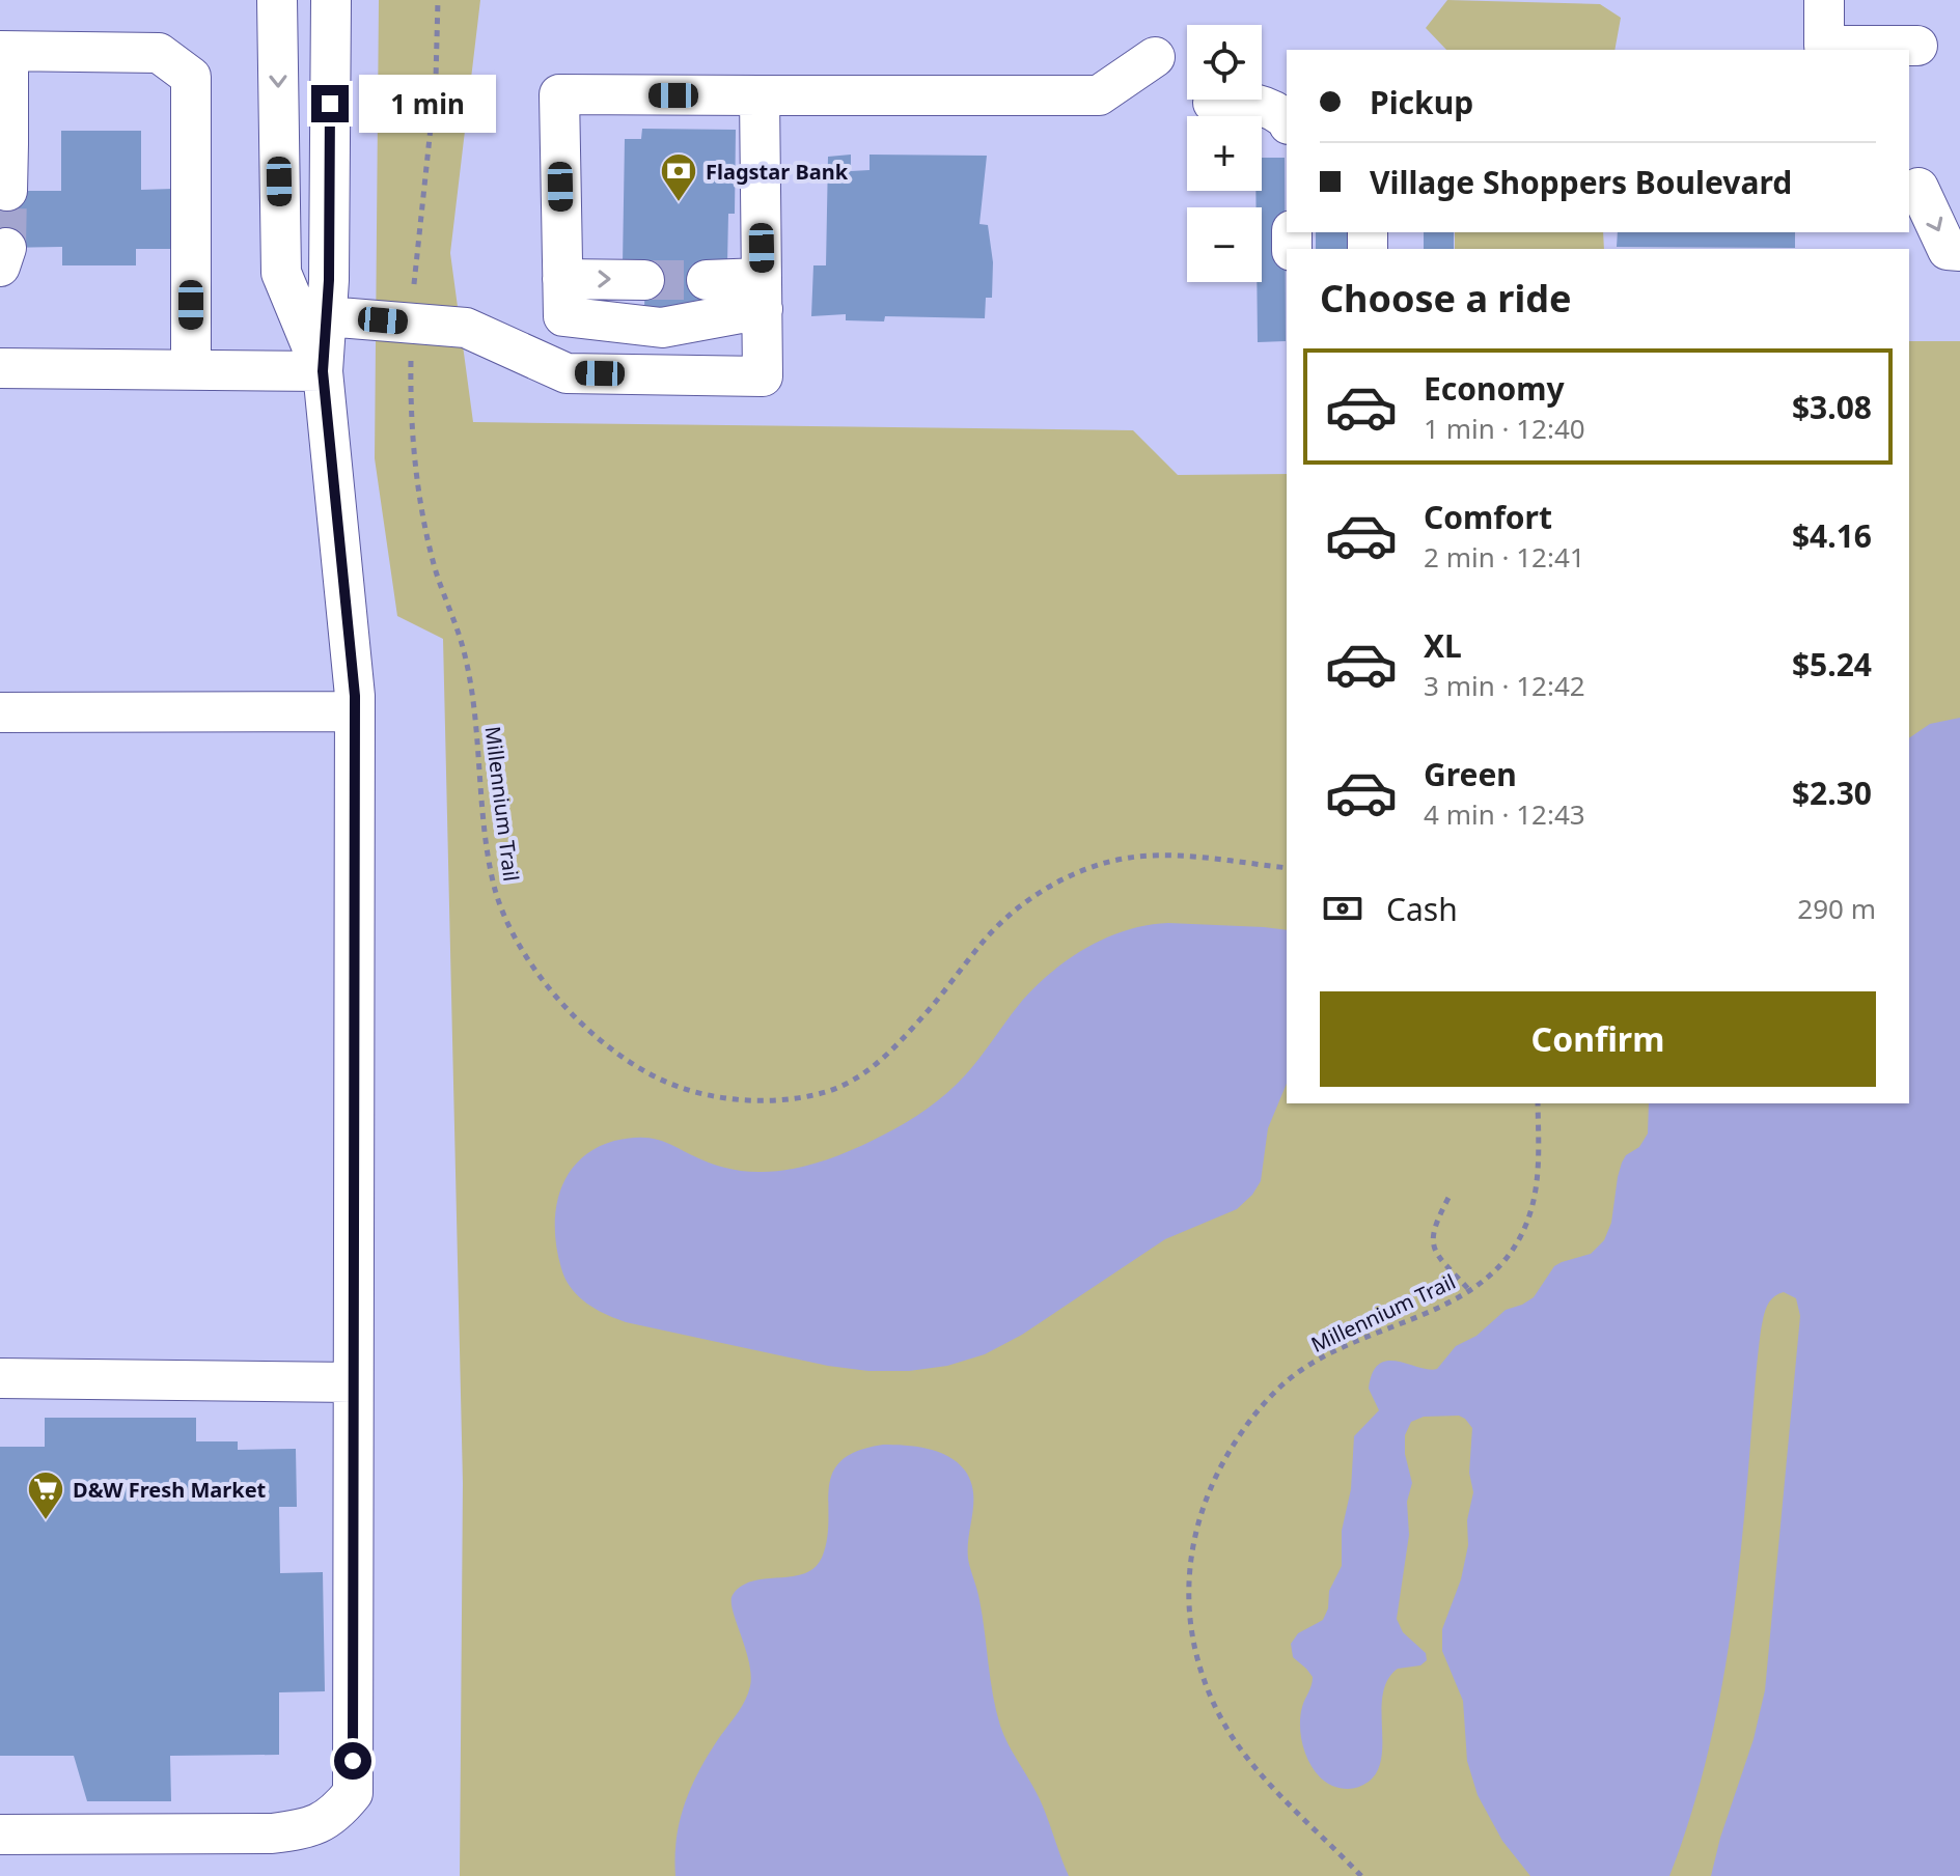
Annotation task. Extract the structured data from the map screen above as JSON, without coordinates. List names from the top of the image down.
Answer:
{
  "streets": {
    "path": ["Millennium Trail"]
  },
  "places": {
    "bank": ["Flagstar Bank"],
    "supermarket": ["D&W Fresh Market"]
  },
  "page": {
    "map_buttons": ["+", "−"],
    "banner": ["Pickup", "Village Shoppers Boulevard"],
    "bubble": "1 min",
    "heading": "Choose a ride",
    "list": [
      {
        "name": "Economy",
        "note": "1 min · 12:40",
        "value": "$3.08"
      },
      {
        "name": "Comfort",
        "note": "2 min · 12:41",
        "value": "$4.16"
      },
      {
        "name": "XL",
        "note": "3 min · 12:42",
        "value": "$5.24"
      },
      {
        "name": "Green",
        "note": "4 min · 12:43",
        "value": "$2.30"
      }
    ],
    "pay": ["Cash", "290 m"],
    "buttons": "Confirm"
  }
}
